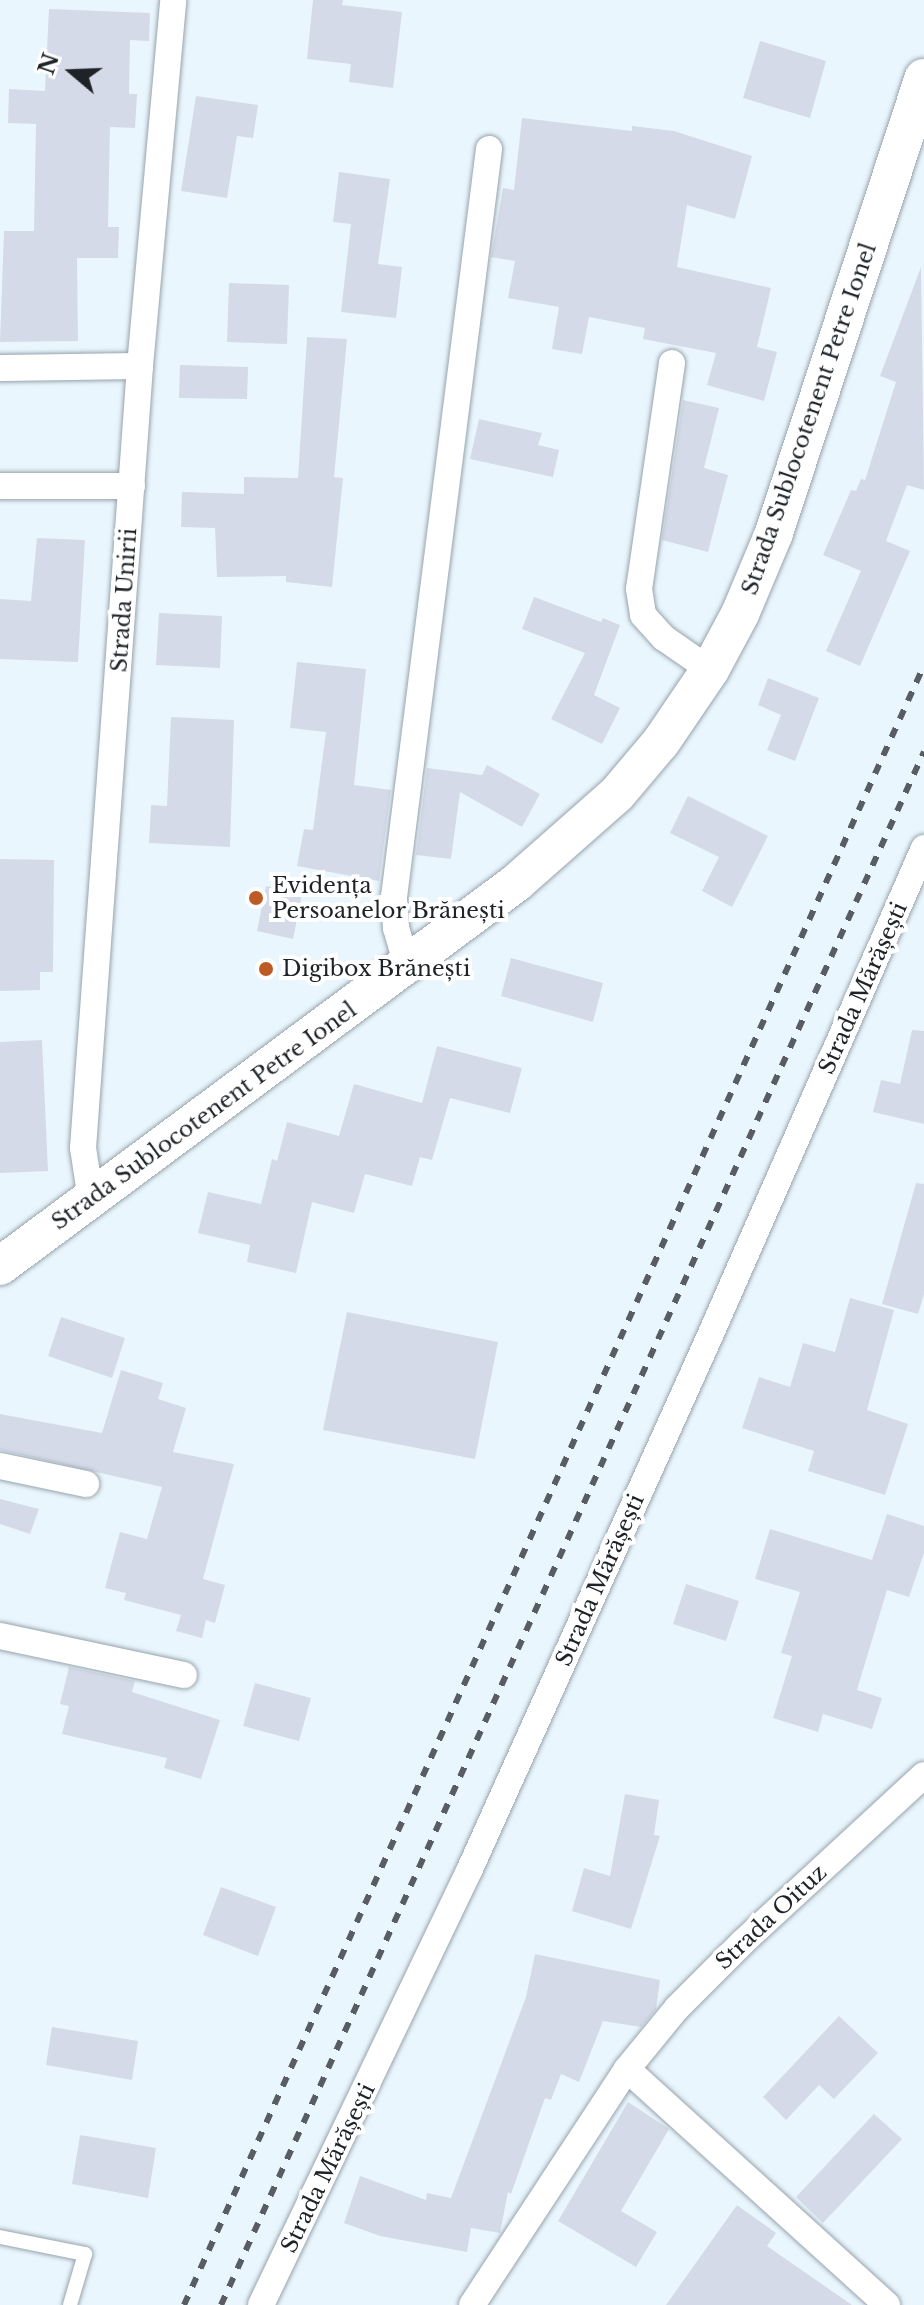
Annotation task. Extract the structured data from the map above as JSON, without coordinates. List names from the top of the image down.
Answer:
{
  "streets": {
    "main road": ["Strada Sublocotenent Petre Ionel"],
    "street": ["Strada Unirii", "Strada Mărășești", "Strada Oituz"]
  },
  "crossings": [
    ["Strada Sublocotenent Petre Ionel", "Strada Unirii"]
  ],
  "places": ["Evidența Persoanelor Brănești", "Digibox Brănești"],
  "north": "left"
}
